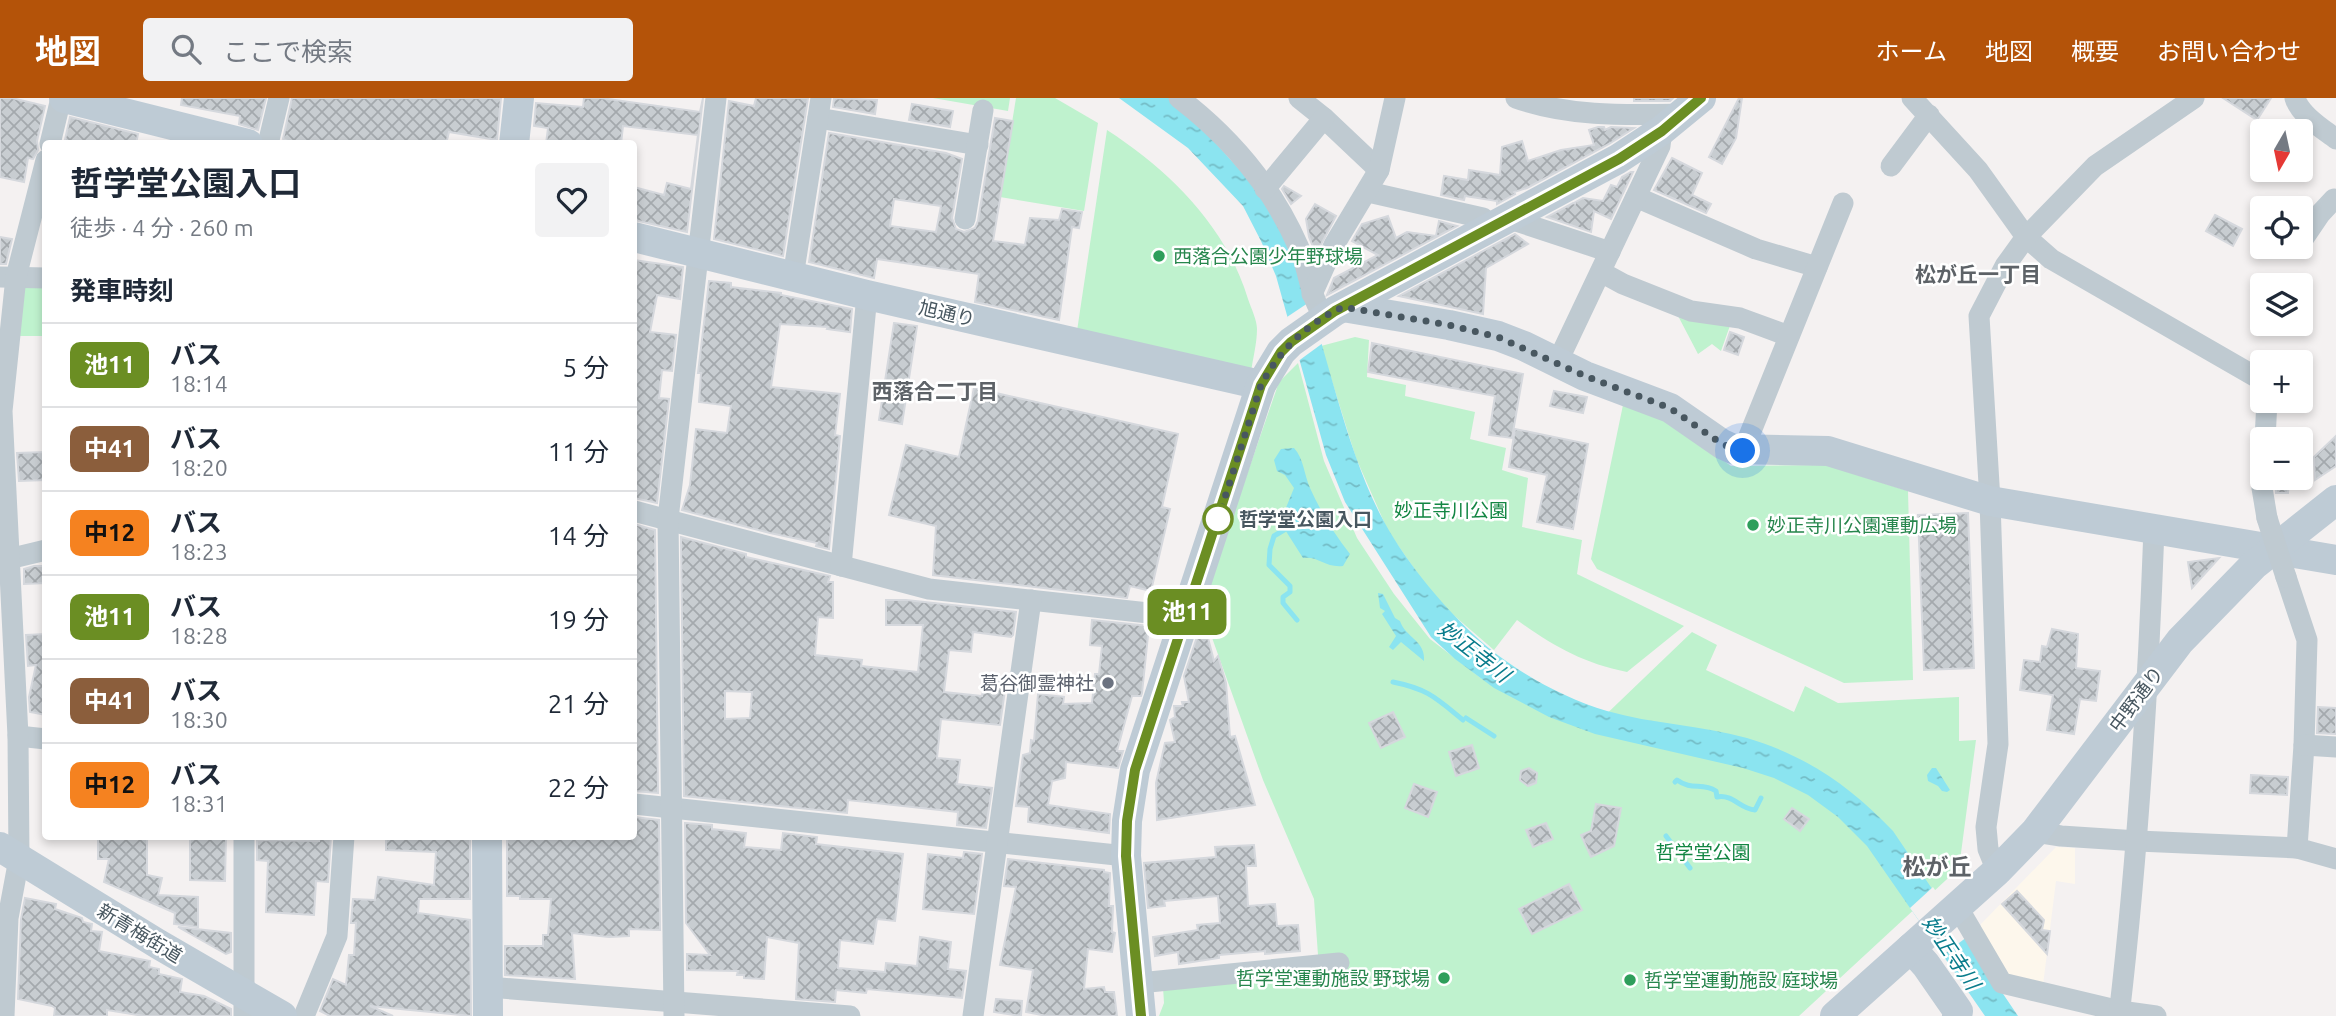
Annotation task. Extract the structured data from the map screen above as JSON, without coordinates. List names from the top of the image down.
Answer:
{
  "streets": {
    "street": ["旭通り", "中野通り", "新青梅街道"]
  },
  "districts": ["松が丘一丁目", "西落合二丁目", "松が丘"],
  "water": ["妙正寺川"],
  "parks": ["妙正寺川公園", "哲学堂公園"],
  "places": [
    "西落合公園少年野球場",
    "哲学堂公園入口",
    "妙正寺川公園運動広場",
    "葛谷御霊神社",
    "哲学堂運動施設 野球場",
    "哲学堂運動施設 庭球場"
  ],
  "lines": ["bus line 池11"],
  "north": "bottom",
  "page": {
    "header": "地図",
    "search": "ここで検索",
    "nav": [
      "ホーム",
      "地図",
      "概要",
      "お問い合わせ"
    ],
    "on_map": "池11",
    "map_buttons": ["+", "−"],
    "heading": [
      ["哲学堂公園入口", "徒歩 · 4 分 · 260 m"],
      "発車時刻"
    ],
    "list": [
      {
        "mark": "池11",
        "name": "バス",
        "note": "18:14",
        "value": "5 分"
      },
      {
        "mark": "中41",
        "name": "バス",
        "note": "18:20",
        "value": "11 分"
      },
      {
        "mark": "中12",
        "name": "バス",
        "note": "18:23",
        "value": "14 分"
      },
      {
        "mark": "池11",
        "name": "バス",
        "note": "18:28",
        "value": "19 分"
      },
      {
        "mark": "中41",
        "name": "バス",
        "note": "18:30",
        "value": "21 分"
      },
      {
        "mark": "中12",
        "name": "バス",
        "note": "18:31",
        "value": "22 分"
      }
    ]
  }
}
